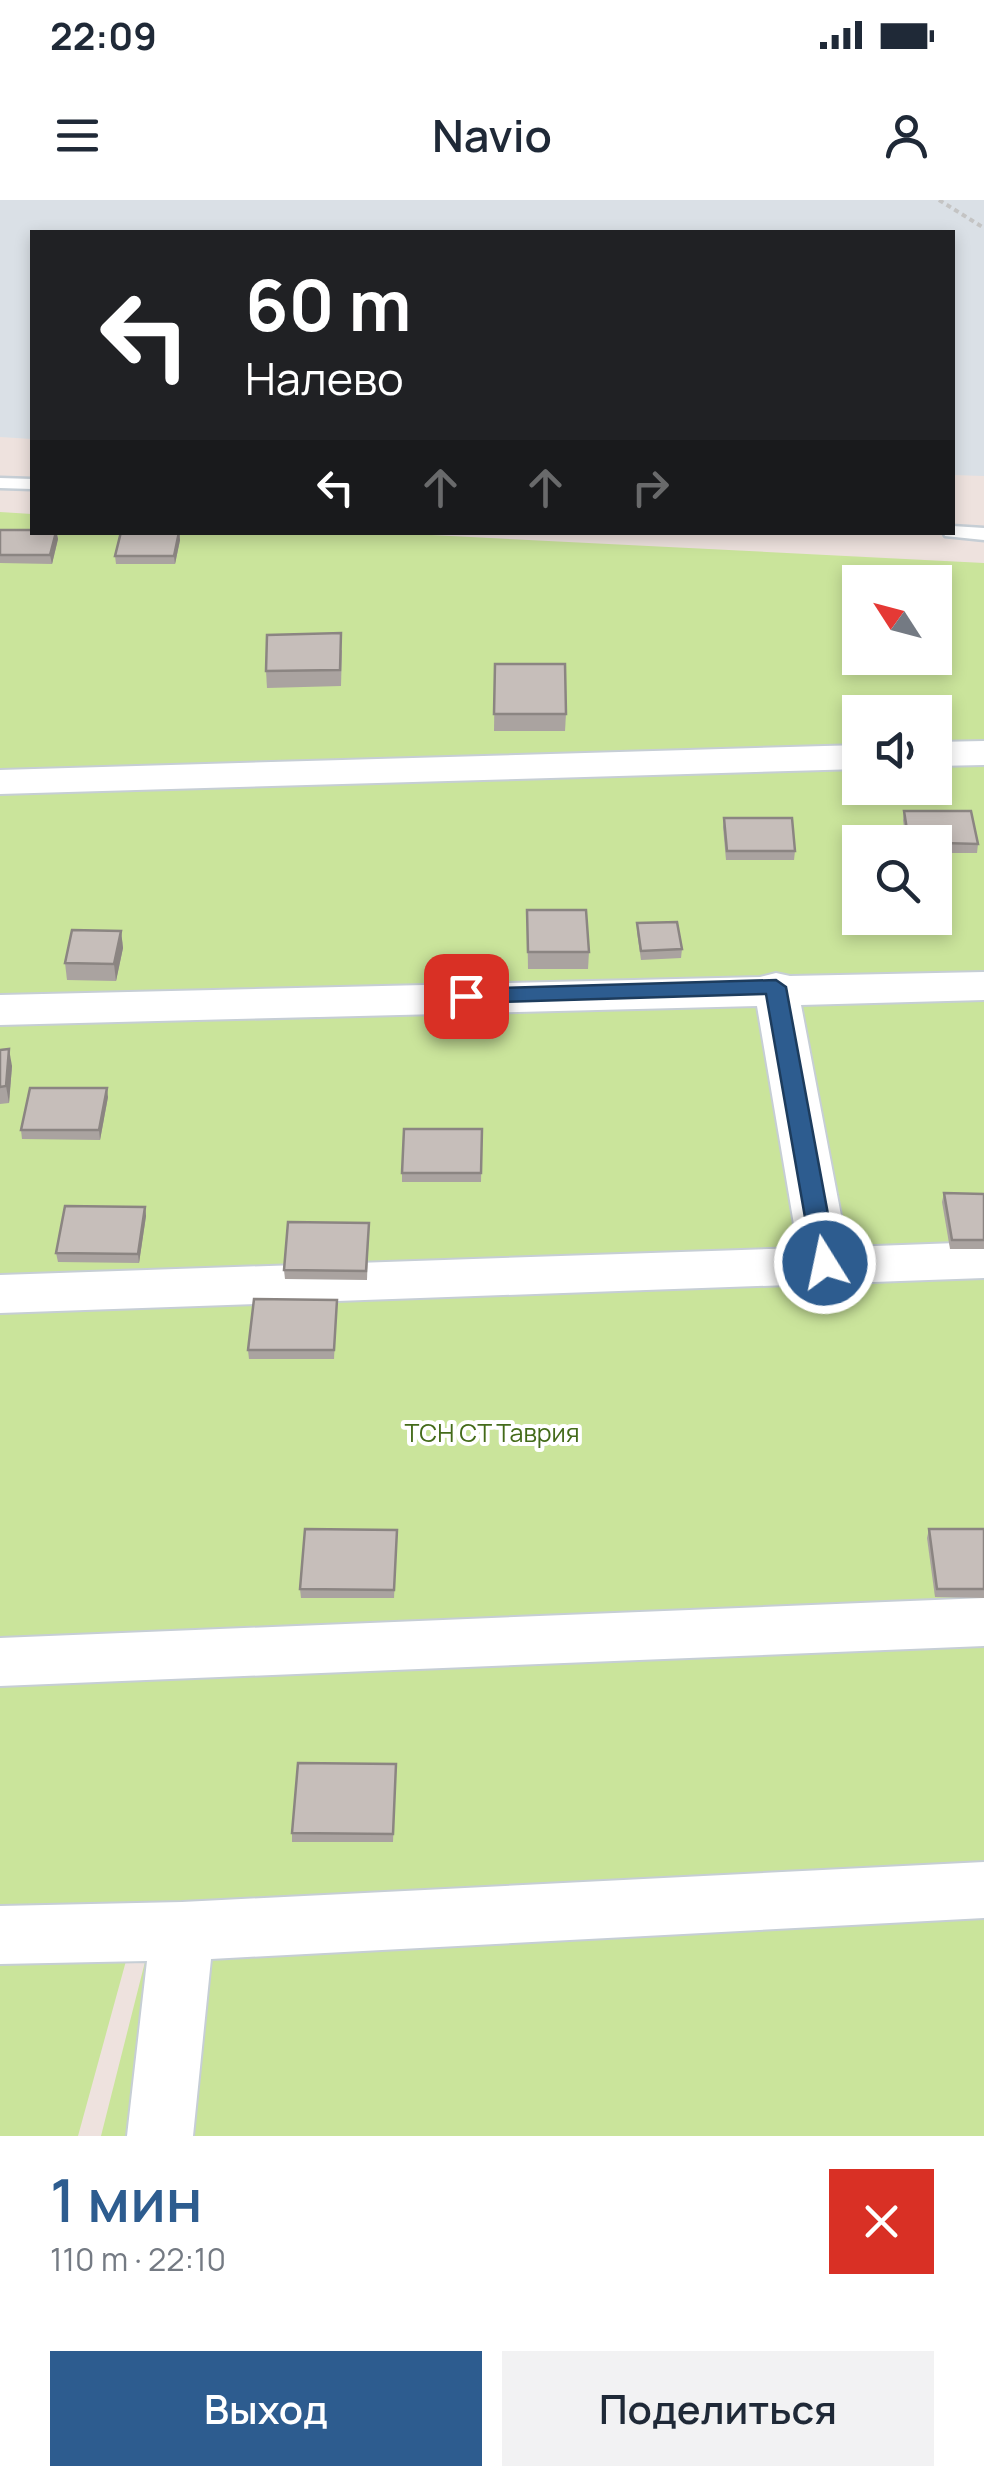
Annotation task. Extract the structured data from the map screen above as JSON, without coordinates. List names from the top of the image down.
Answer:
{
  "parks": ["ТСН СТ Таврия"],
  "north": "top left",
  "page": {
    "status": "22:09",
    "header": "Navio",
    "turn": ["60 m", "Налево"],
    "heading": ["1 мин", "110 m · 22:10"],
    "buttons": ["Выход", "Поделиться"]
  }
}
